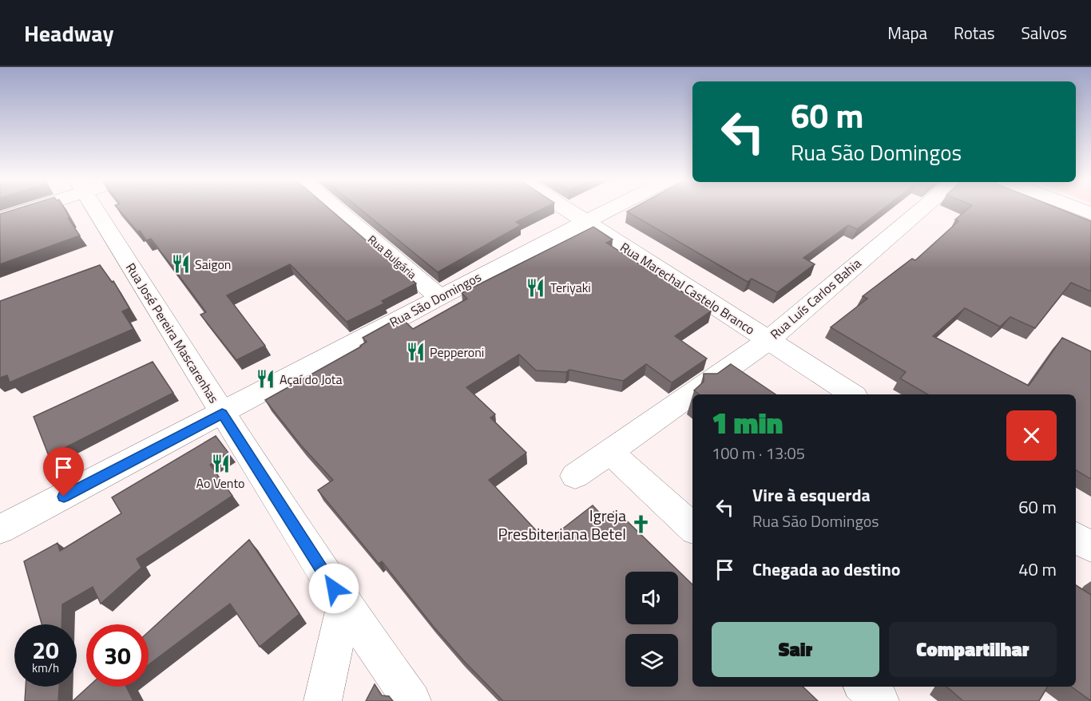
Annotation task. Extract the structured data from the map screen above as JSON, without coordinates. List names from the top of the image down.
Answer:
{
  "streets": {
    "street": [
      "Rua Bulgária",
      "Rua Marechal Castelo Branco",
      "Rua Luís Carlos Bahia",
      "Rua São Domingos",
      "Rua José Pereira Mascarenhas"
    ]
  },
  "crossings": [
    ["Rua Bulgária", "Rua São Domingos"],
    ["Rua Marechal Castelo Branco", "Rua Luís Carlos Bahia"],
    ["Rua Marechal Castelo Branco", "Rua São Domingos"],
    ["Rua São Domingos", "Rua José Pereira Mascarenhas"]
  ],
  "places": {
    "restaurant": [
      "Saigon",
      "Teriyaki",
      "Pepperoni",
      "Açaí do Jota",
      "Ao Vento"
    ],
    "church": ["Igreja Presbiteriana Betel"]
  },
  "page": {
    "header": "Headway",
    "nav": ["Mapa", "Rotas", "Salvos"],
    "turn": ["60 m", "Rua São Domingos"],
    "heading": ["1 min", "100 m · 13:05"],
    "list": [
      {
        "name": "Vire à esquerda",
        "note": "Rua São Domingos",
        "value": "60 m"
      },
      {
        "name": "Chegada ao destino",
        "value": "40 m"
      }
    ],
    "buttons": ["Sair", "Compartilhar"],
    "speed": "20 km/h",
    "limit": "30"
  }
}
